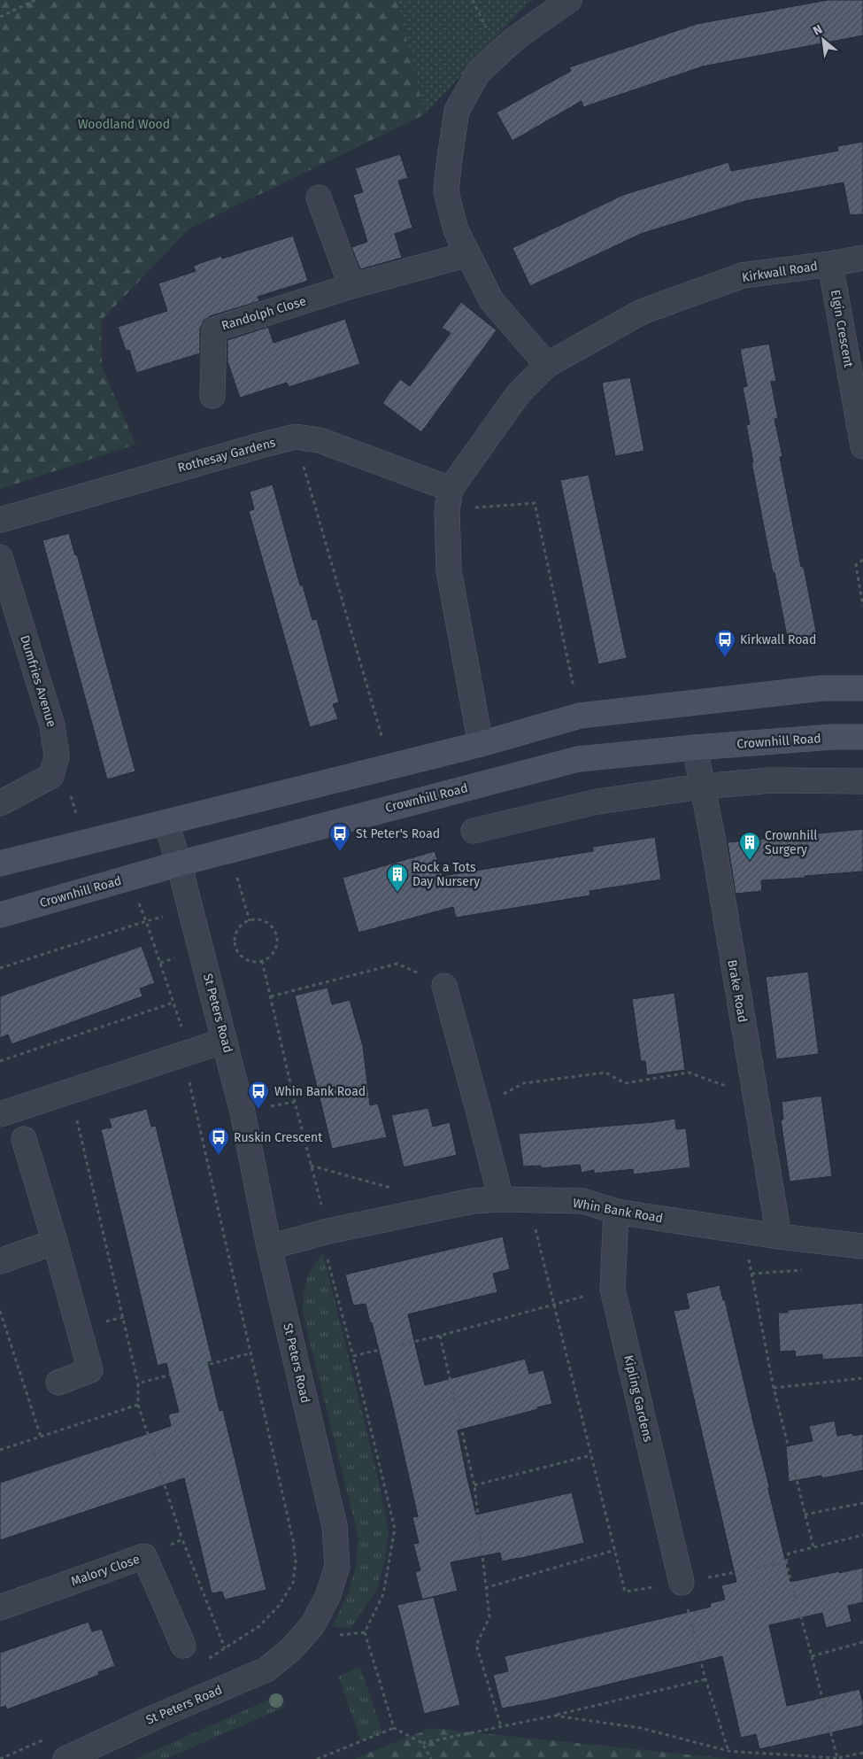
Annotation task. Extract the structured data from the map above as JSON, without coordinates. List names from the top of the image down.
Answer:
{
  "streets": {
    "main road": ["Crownhill Road"],
    "street": [
      "Kirkwall Road",
      "Randolph Close",
      "Elgin Crescent",
      "Rothesay Gardens",
      "Dumfries Avenue",
      "Brake Road",
      "St Peters Road",
      "Whin Bank Road",
      "Kipling Gardens",
      "Malory Close"
    ]
  },
  "crossings": [
    ["Kirkwall Road", "Elgin Crescent"],
    ["Kirkwall Road", "Rothesay Gardens"],
    ["Crownhill Road", "Brake Road"],
    ["Crownhill Road", "St Peters Road"],
    ["Brake Road", "Whin Bank Road"],
    ["St Peters Road", "Whin Bank Road"],
    ["Whin Bank Road", "Kipling Gardens"]
  ],
  "parks": ["Woodland Wood"],
  "places": {
    "bus stop": [
      "Kirkwall Road",
      "St Peter's Road",
      "Whin Bank Road",
      "Ruskin Crescent"
    ],
    "building": ["Crownhill Surgery", "Rock a Tots Day Nursery"]
  },
  "north": "top left"
}
